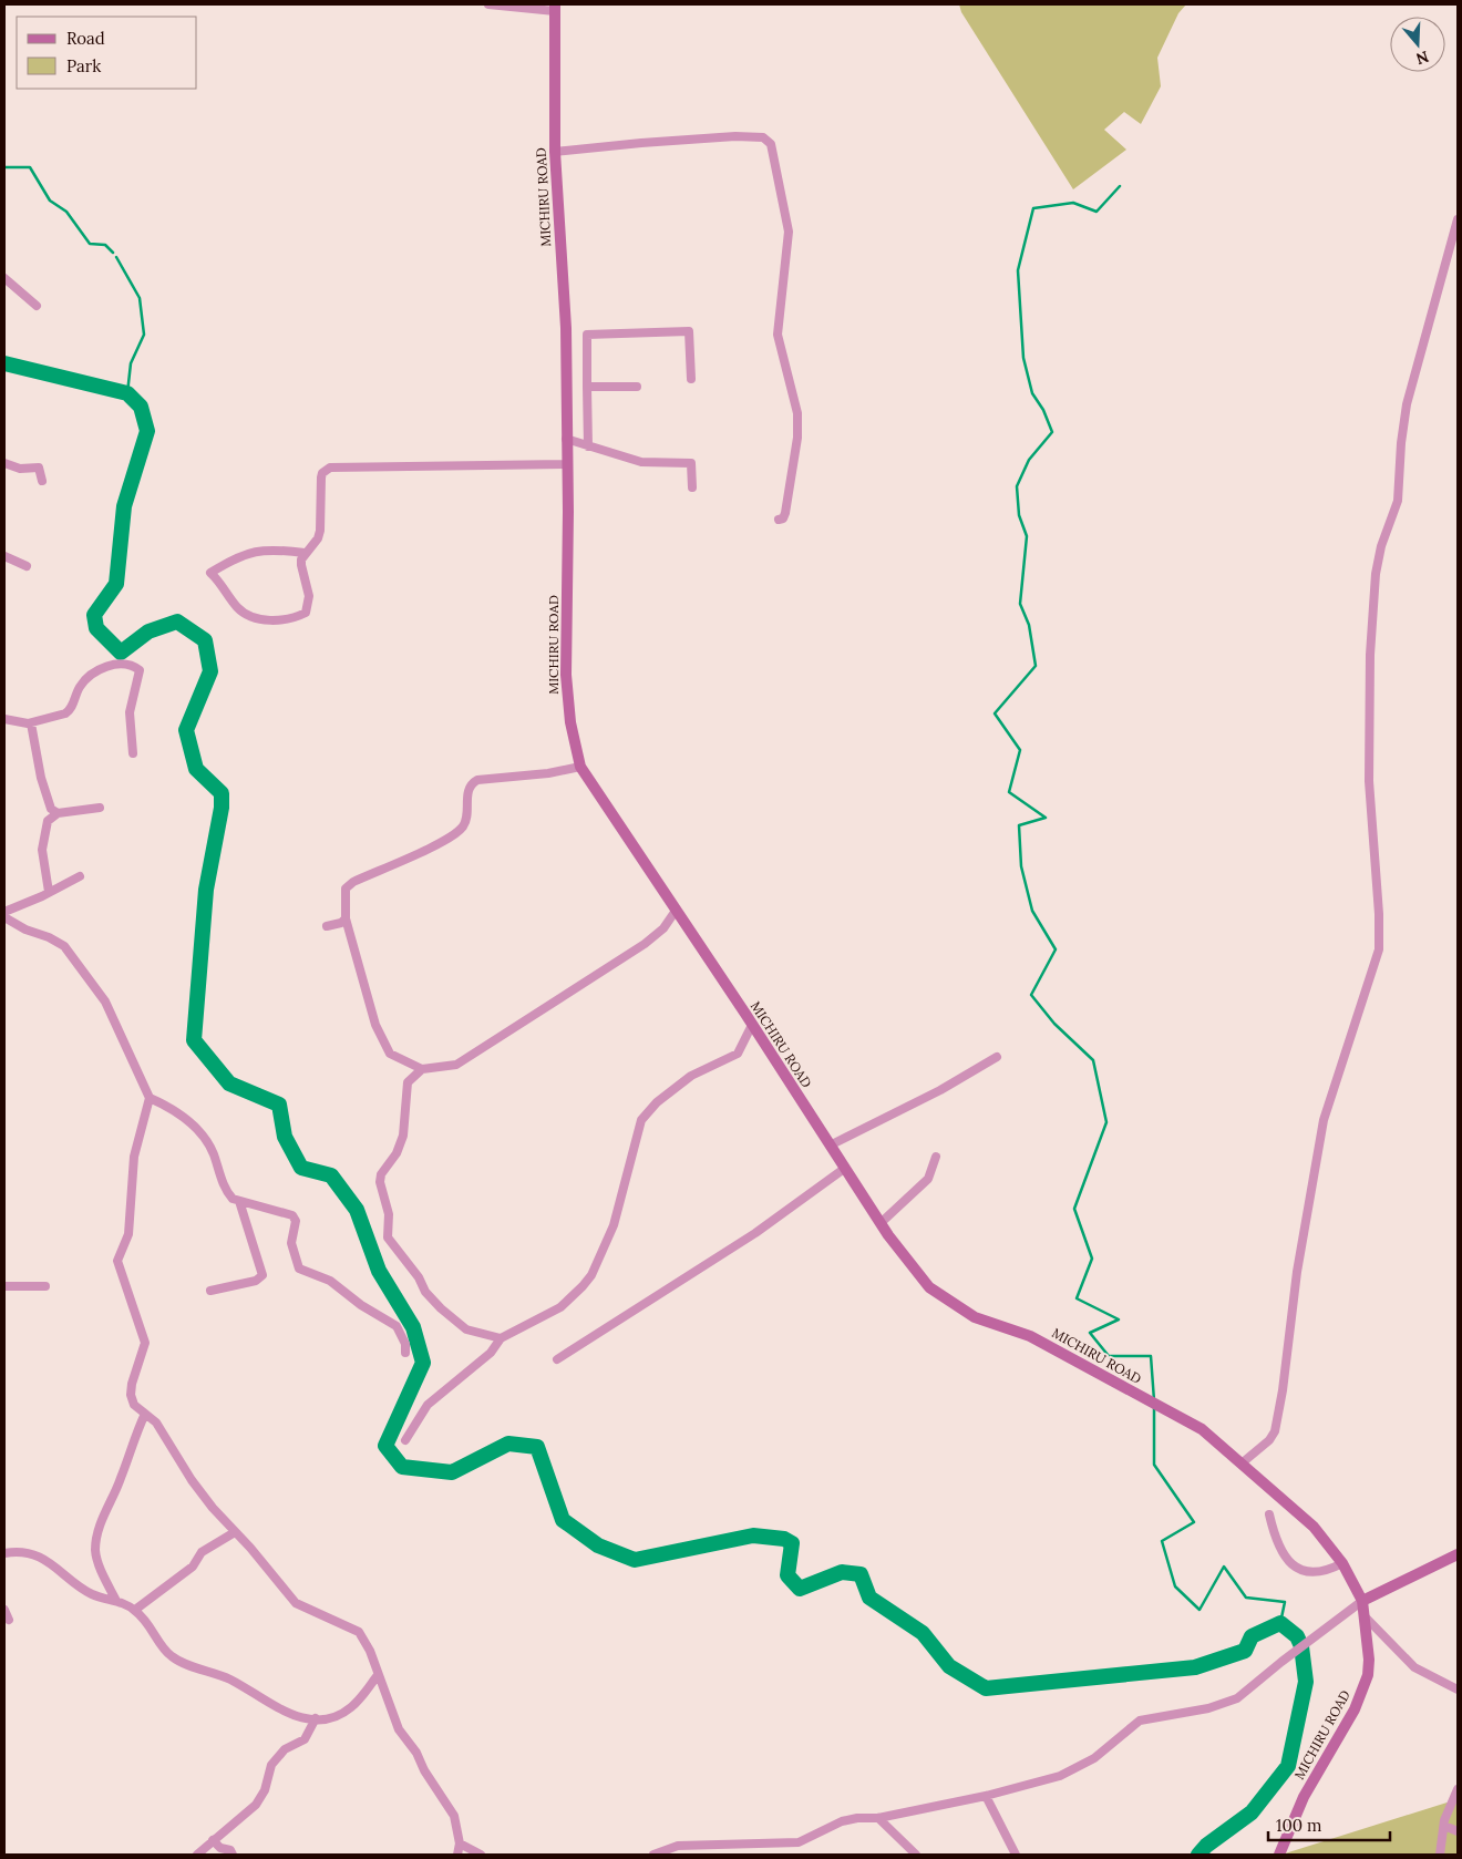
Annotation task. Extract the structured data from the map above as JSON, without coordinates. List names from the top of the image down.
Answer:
{
  "streets": {
    "street": ["MICHIRU ROAD"]
  },
  "legend": ["Road", "Park"],
  "scale_bar": "100 m",
  "north": "bottom"
}
